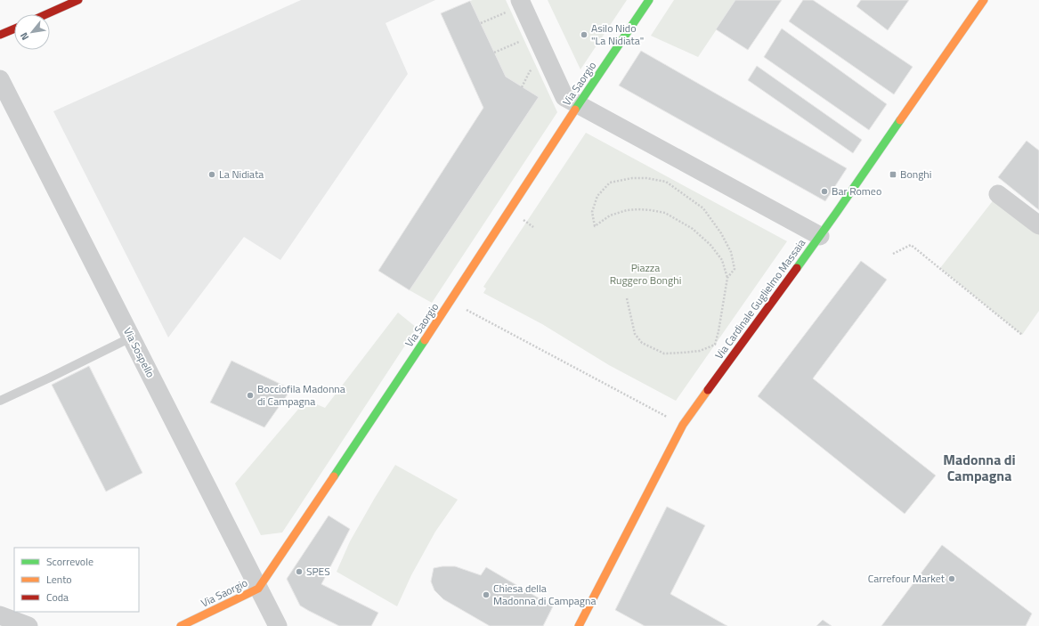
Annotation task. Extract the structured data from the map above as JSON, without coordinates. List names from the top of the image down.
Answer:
{
  "streets": {
    "street": ["Via Saorgio", "Via Cardinale Guglielmo Massaia", "Via Sospello"]
  },
  "crossings": [
    ["Via Saorgio", "Via Sospello"]
  ],
  "districts": ["Madonna di Campagna"],
  "parks": ["Piazza Ruggero Bonghi"],
  "places": {
    "other": [
      "Asilo Nido \"La Nidiata\"",
      "La Nidiata",
      "Bar Romeo",
      "Bocciofila Madonna di Campagna",
      "SPES",
      "Carrefour Market",
      "Chiesa della Madonna di Campagna"
    ],
    "transit": ["Bonghi"]
  },
  "legend": ["Scorrevole", "Lento", "Coda"],
  "north": "bottom left"
}
